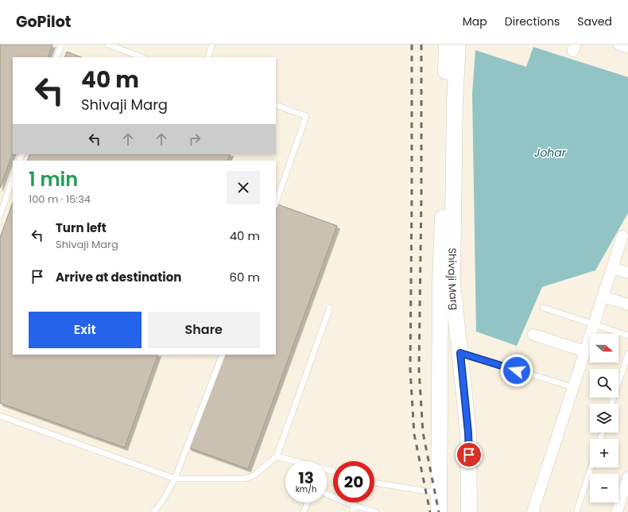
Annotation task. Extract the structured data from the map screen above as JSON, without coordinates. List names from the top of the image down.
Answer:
{
  "streets": {
    "main road": ["Shivaji Marg"]
  },
  "water": ["Johar"],
  "north": "right",
  "page": {
    "header": "GoPilot",
    "nav": ["Map", "Directions", "Saved"],
    "turn": ["40 m", "Shivaji Marg"],
    "heading": ["1 min", "100 m · 15:34"],
    "list": [
      {
        "name": "Turn left",
        "note": "Shivaji Marg",
        "value": "40 m"
      },
      {
        "name": "Arrive at destination",
        "value": "60 m"
      }
    ],
    "buttons": ["Exit", "Share"],
    "map_buttons": ["+", "−"],
    "speed": "13 km/h",
    "limit": "20"
  }
}
